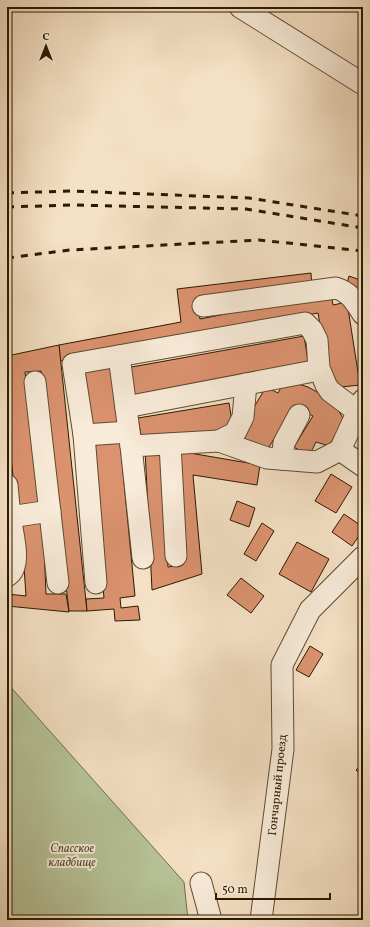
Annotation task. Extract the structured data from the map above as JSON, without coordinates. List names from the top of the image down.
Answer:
{
  "streets": {
    "street": ["Гончарный проезд"]
  },
  "parks": ["Спасское кладбище"],
  "scale_bar": "50 m",
  "north": "top"
}
